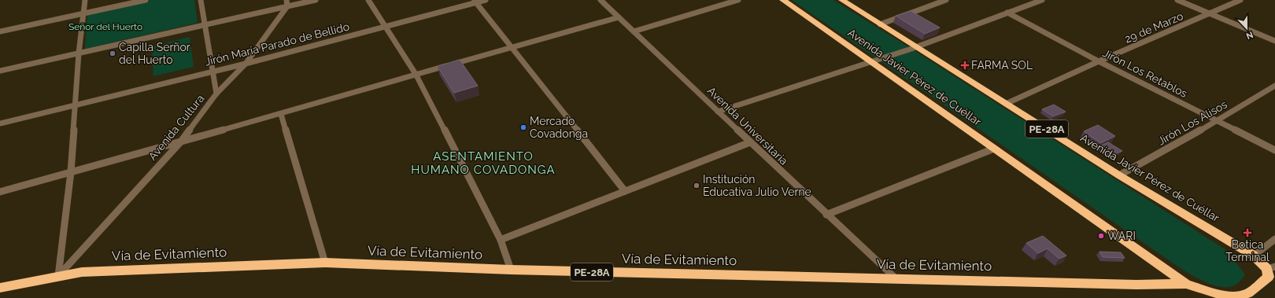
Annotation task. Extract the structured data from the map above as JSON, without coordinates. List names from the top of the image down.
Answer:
{
  "streets": {
    "highway": ["Avenida Javier Pérez de Cuéllar", "PE-28A", "Vía de Evitamiento"],
    "street": [
      "29 de Marzo",
      "Jirón María Parado de Bellido",
      "Jirón Los Retablos",
      "Jirón Los Alisos",
      "Avenida Universitaria",
      "Avenida Cultura"
    ]
  },
  "crossings": [
    ["29 de Marzo", "Jirón Los Retablos"],
    ["29 de Marzo", "Avenida Javier Pérez de Cuéllar"],
    ["Jirón María Parado de Bellido", "Avenida Cultura"],
    ["Jirón Los Retablos", "Jirón Los Alisos"],
    ["Avenida Javier Pérez de Cuéllar", "Jirón Los Alisos"],
    ["Avenida Javier Pérez de Cuéllar", "Vía de Evitamiento"],
    ["Avenida Universitaria", "Vía de Evitamiento"],
    ["Avenida Cultura", "Vía de Evitamiento"]
  ],
  "districts": ["ASENTAMIENTO HUMANO COVADONGA"],
  "parks": ["Señor del Huerto"],
  "places": {
    "other": [
      "Capilla Serñor del Huerto",
      "Mercado Covadonga",
      "Institución Educativa Julio Verne",
      "WARI"
    ],
    "health": ["FARMA SOL", "Botica Terminal"]
  },
  "north": "bottom"
}
